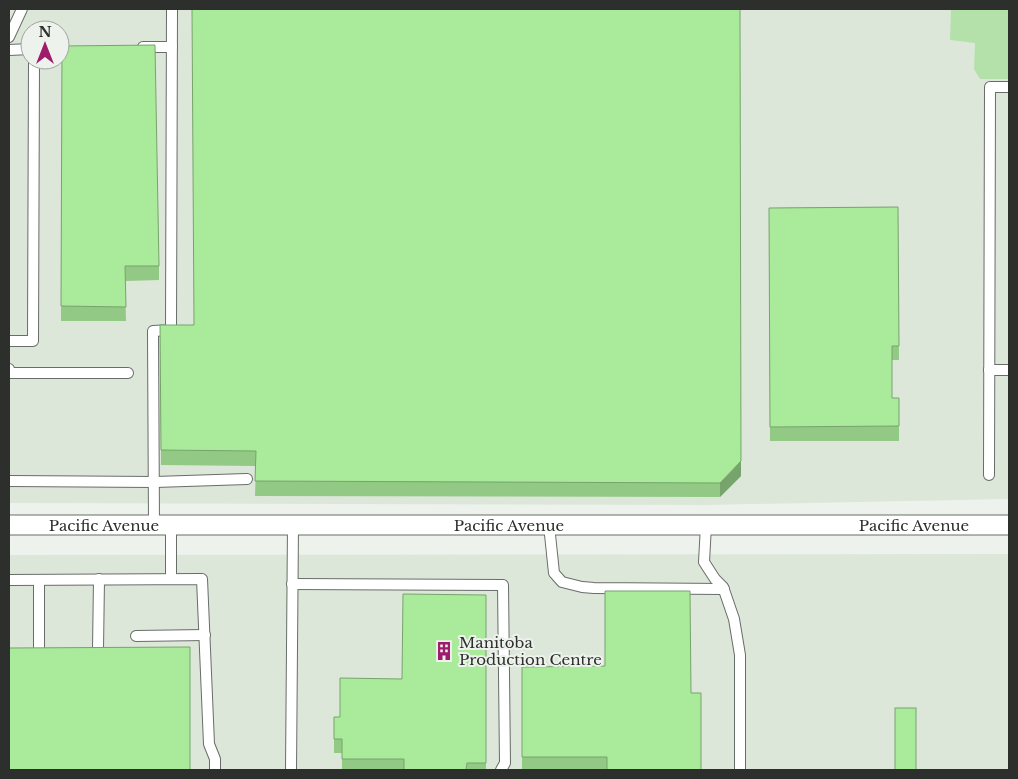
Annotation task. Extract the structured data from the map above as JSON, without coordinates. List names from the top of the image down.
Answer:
{
  "streets": {
    "street": ["Pacific Avenue"]
  },
  "places": {
    "building": ["Manitoba Production Centre"]
  },
  "north": "top"
}
